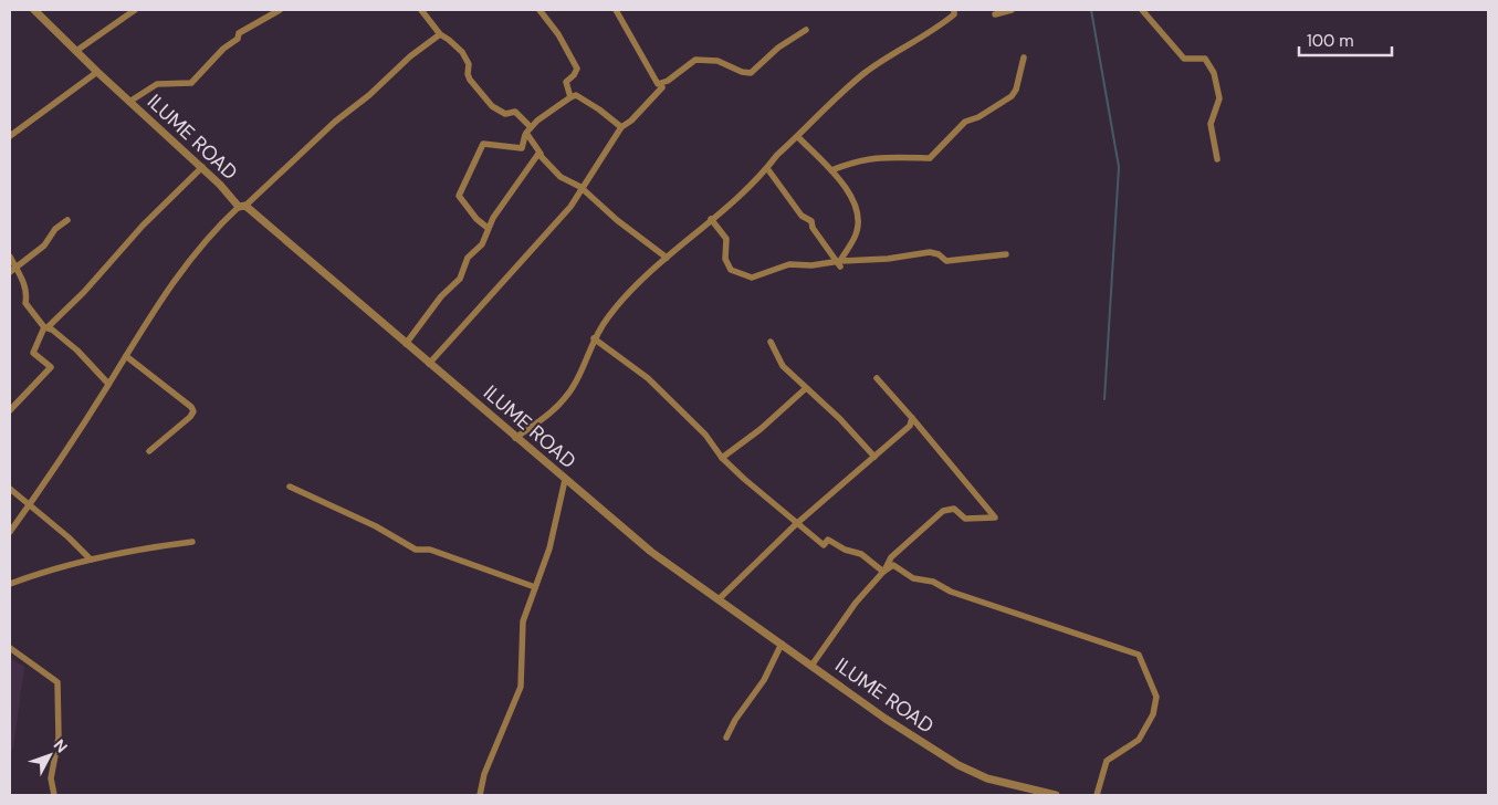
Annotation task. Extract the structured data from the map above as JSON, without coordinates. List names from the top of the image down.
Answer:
{
  "streets": {
    "street": ["ILUME ROAD"]
  },
  "scale_bar": "100 m",
  "north": "top right"
}
